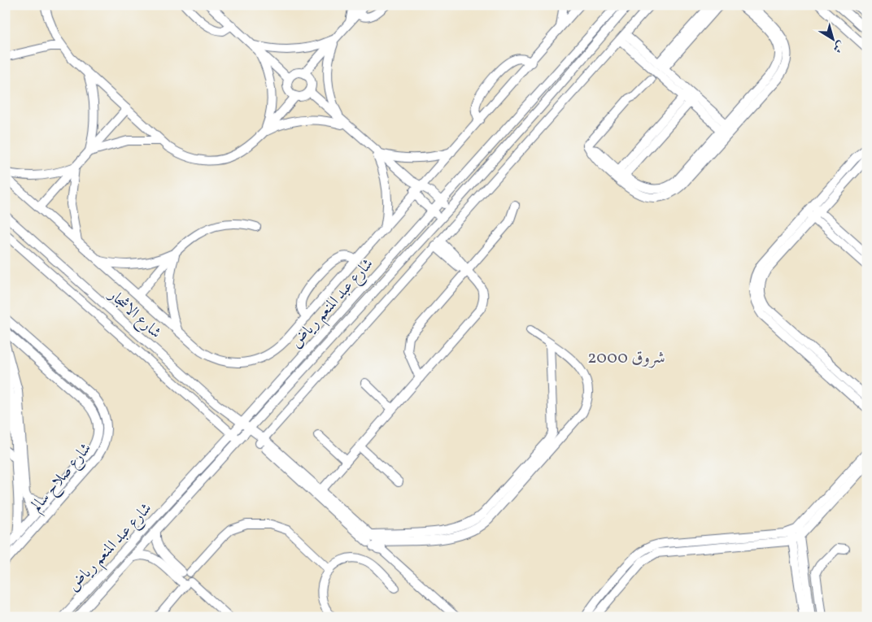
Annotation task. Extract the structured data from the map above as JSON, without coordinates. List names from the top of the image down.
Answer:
{
  "streets": {
    "street": ["شارع عبد المنعم رياض", "شارع الاشجار", "شارع صلاح سالم"]
  },
  "crossings": [
    ["شارع عبد المنعم رياض", "شارع الاشجار"]
  ],
  "districts": ["شروق 2000"],
  "north": "bottom right"
}
